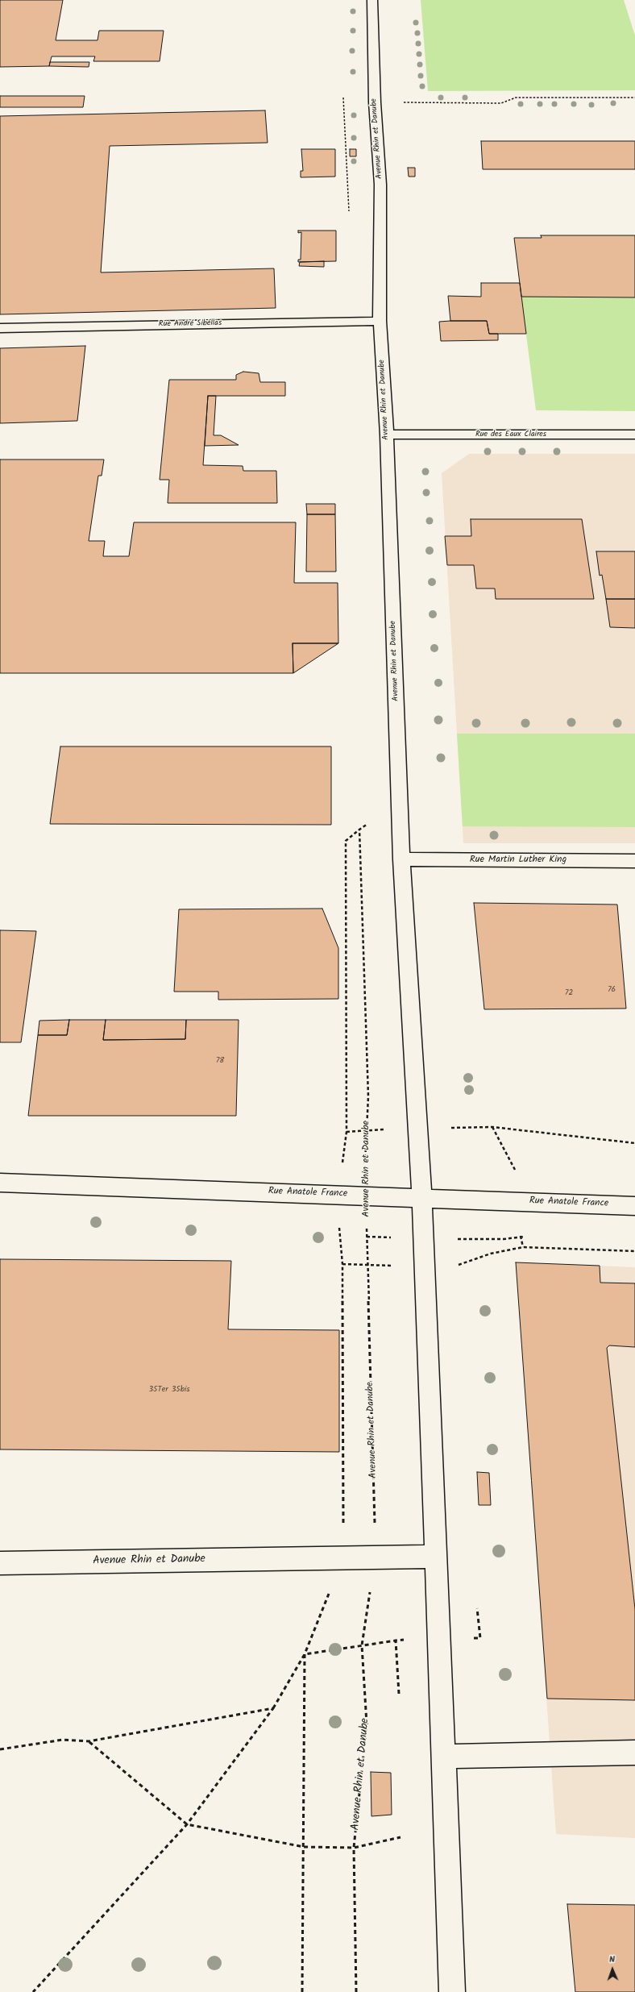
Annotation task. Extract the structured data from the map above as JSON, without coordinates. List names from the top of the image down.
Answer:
{
  "streets": {
    "street": [
      "Avenue Rhin et Danube",
      "Rue André Sibéllas",
      "Rue des Eaux Claires",
      "Rue Martin Luther King",
      "Rue Anatole France"
    ]
  },
  "crossings": [
    ["Avenue Rhin et Danube", "Rue André Sibéllas"],
    ["Avenue Rhin et Danube", "Rue des Eaux Claires"],
    ["Avenue Rhin et Danube", "Rue Martin Luther King"],
    ["Avenue Rhin et Danube", "Rue Anatole France"]
  ],
  "house_numbers": [
    "76",
    "72",
    "78",
    "35Ter 35bis"
  ],
  "north": "top"
}
